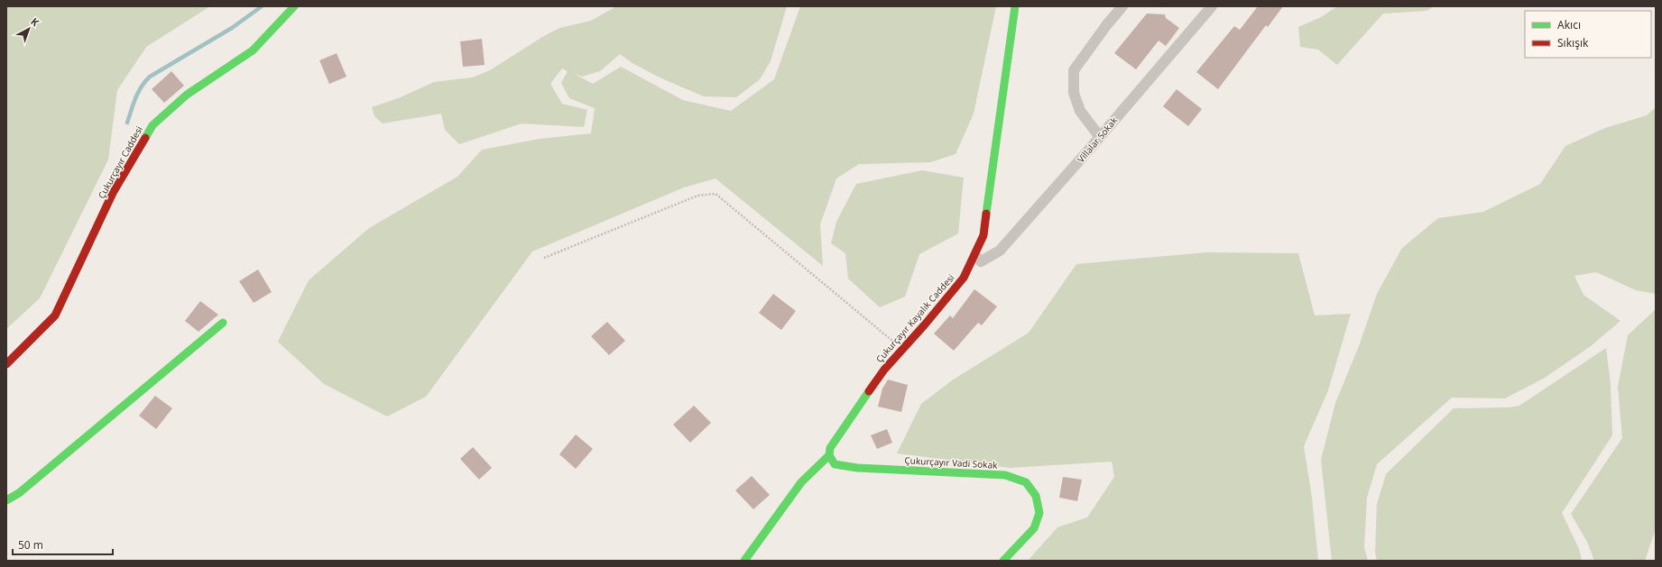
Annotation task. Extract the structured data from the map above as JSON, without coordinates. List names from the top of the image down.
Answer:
{
  "streets": {
    "street": [
      "Villalar Sokak",
      "Çukurçayır Caddesi",
      "Çukurçayır Kayalık Caddesi",
      "Çukurçayır Vadi Sokak"
    ]
  },
  "crossings": [
    ["Villalar Sokak", "Çukurçayır Kayalık Caddesi"],
    ["Çukurçayır Kayalık Caddesi", "Çukurçayır Vadi Sokak"]
  ],
  "legend": ["Akıcı", "Sıkışık"],
  "scale_bar": "50 m",
  "north": "top right"
}
